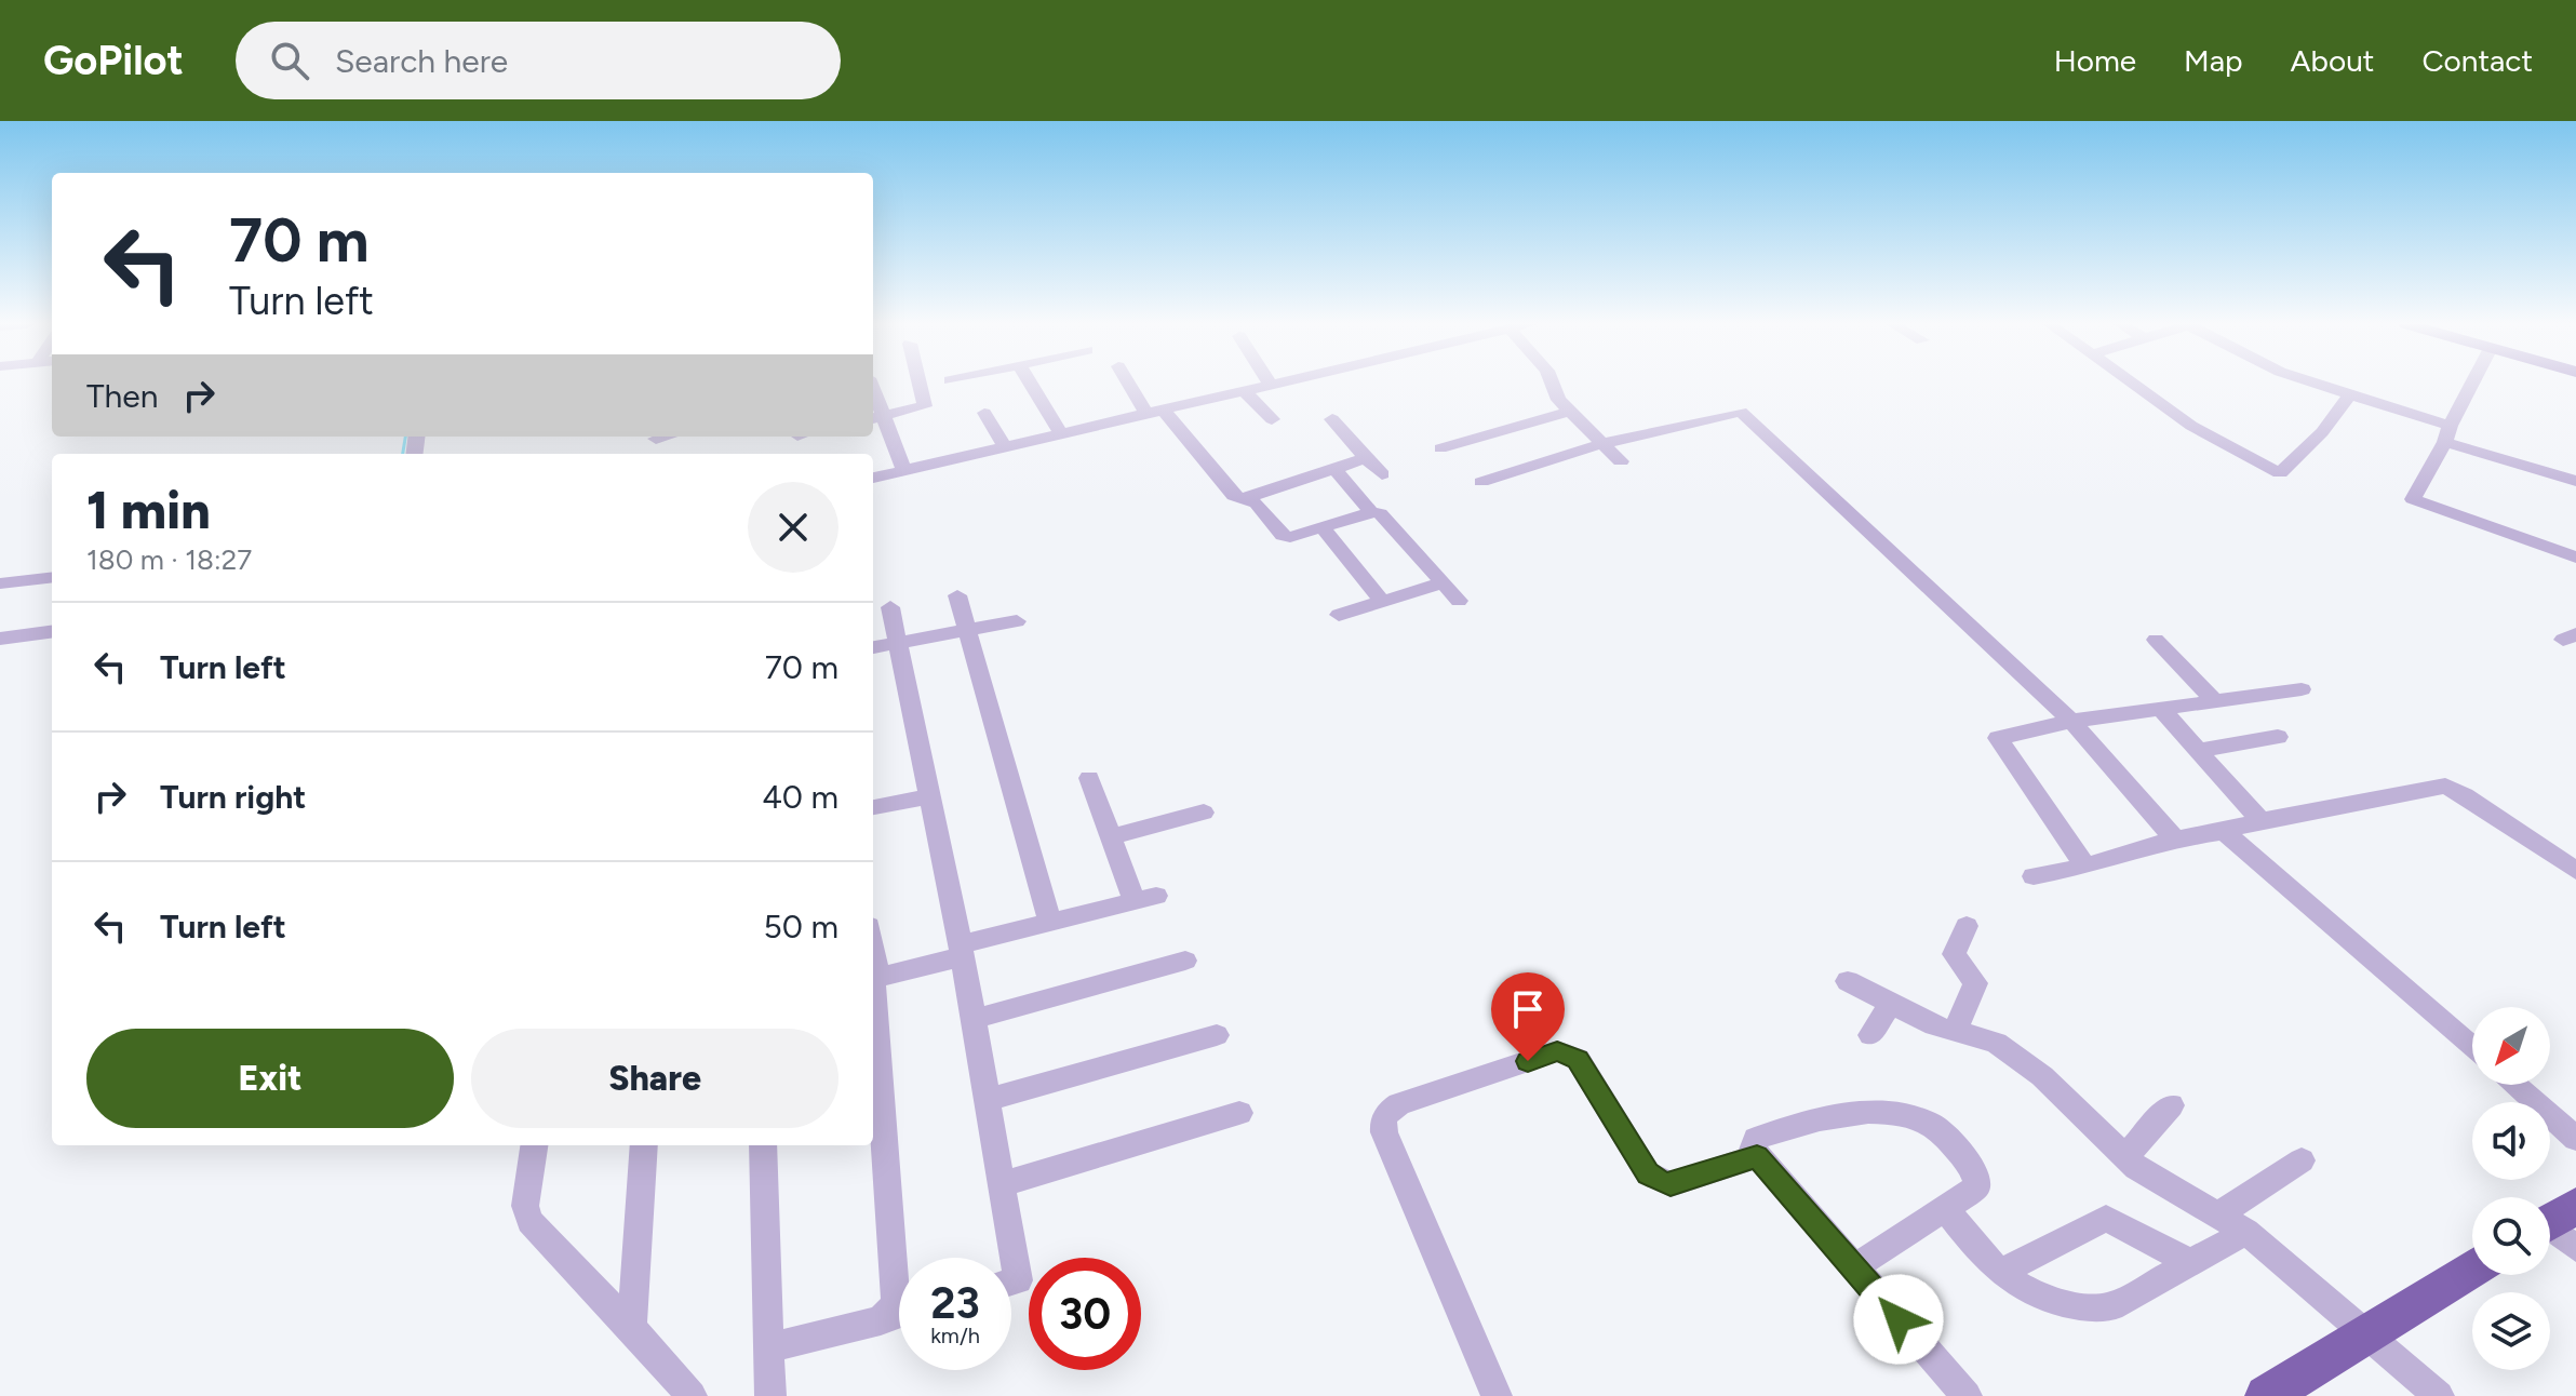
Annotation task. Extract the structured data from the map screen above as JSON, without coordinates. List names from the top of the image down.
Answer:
{
  "north": "bottom left",
  "page": {
    "header": "GoPilot",
    "search": "Search here",
    "nav": [
      "Home",
      "Map",
      "About",
      "Contact"
    ],
    "turn": ["70 m", "Turn left"],
    "then": "Then",
    "heading": ["1 min", "180 m · 18:27"],
    "list": [
      {
        "name": "Turn left",
        "value": "70 m"
      },
      {
        "name": "Turn right",
        "value": "40 m"
      },
      {
        "name": "Turn left",
        "value": "50 m"
      }
    ],
    "buttons": ["Exit", "Share"],
    "speed": "23 km/h",
    "limit": "30"
  }
}
